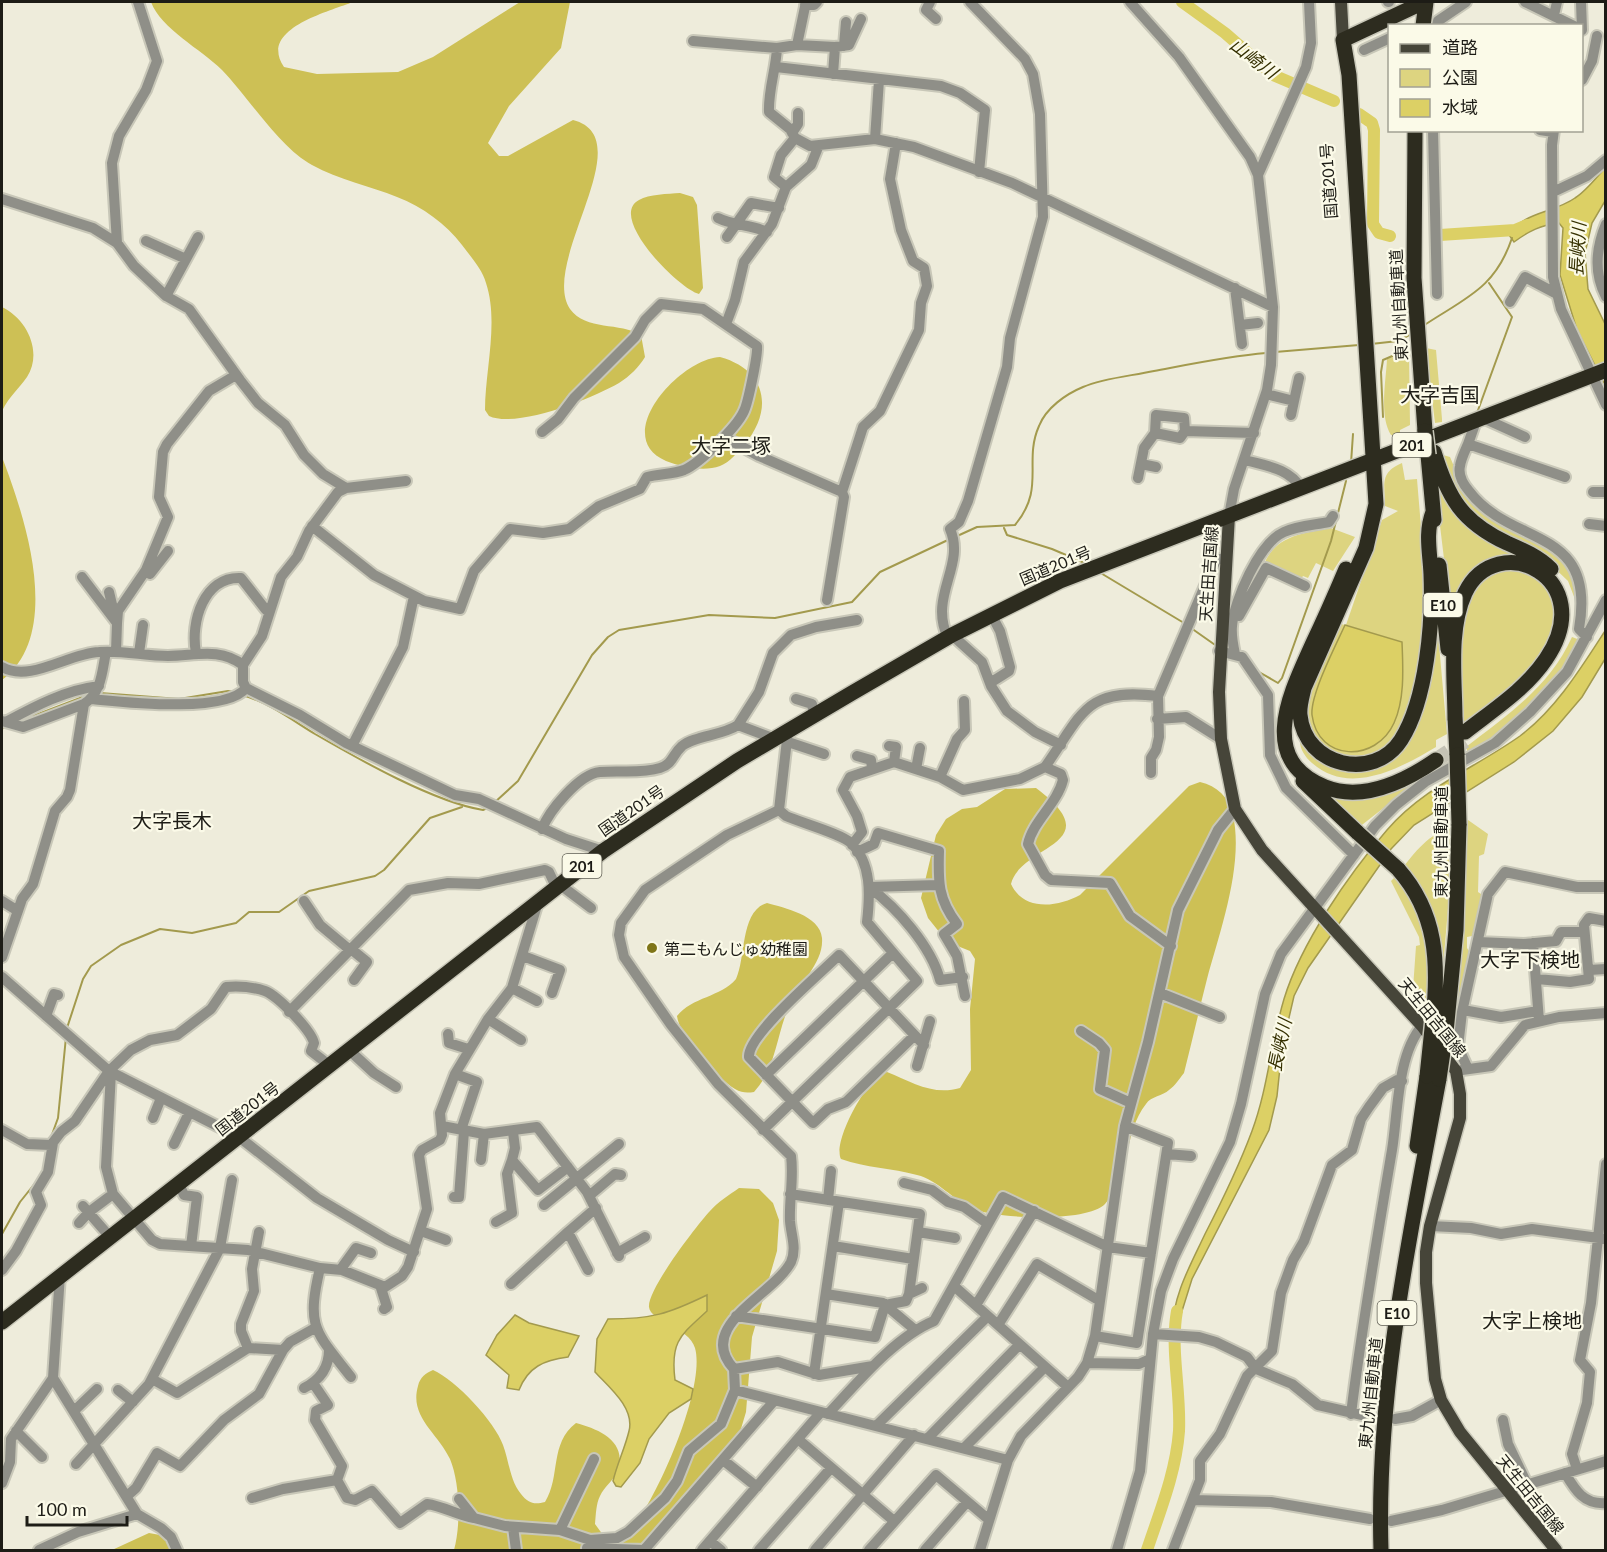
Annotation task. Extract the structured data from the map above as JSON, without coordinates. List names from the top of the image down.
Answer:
{
  "streets": {
    "highway": [
      "国道201号",
      "東九州自動車道",
      "201",
      "E10"
    ],
    "main road": ["天生田吉国線"]
  },
  "crossings": [
    ["国道201号", "天生田吉国線"]
  ],
  "districts": [
    "大字吉国",
    "大字二塚",
    "大字長木",
    "大字下検地",
    "大字上検地"
  ],
  "water": ["山崎川", "長峡川"],
  "places": ["第二もんじゅ幼稚園"],
  "legend": ["道路", "公園", "水域"],
  "scale_bar": "100 m"
}
